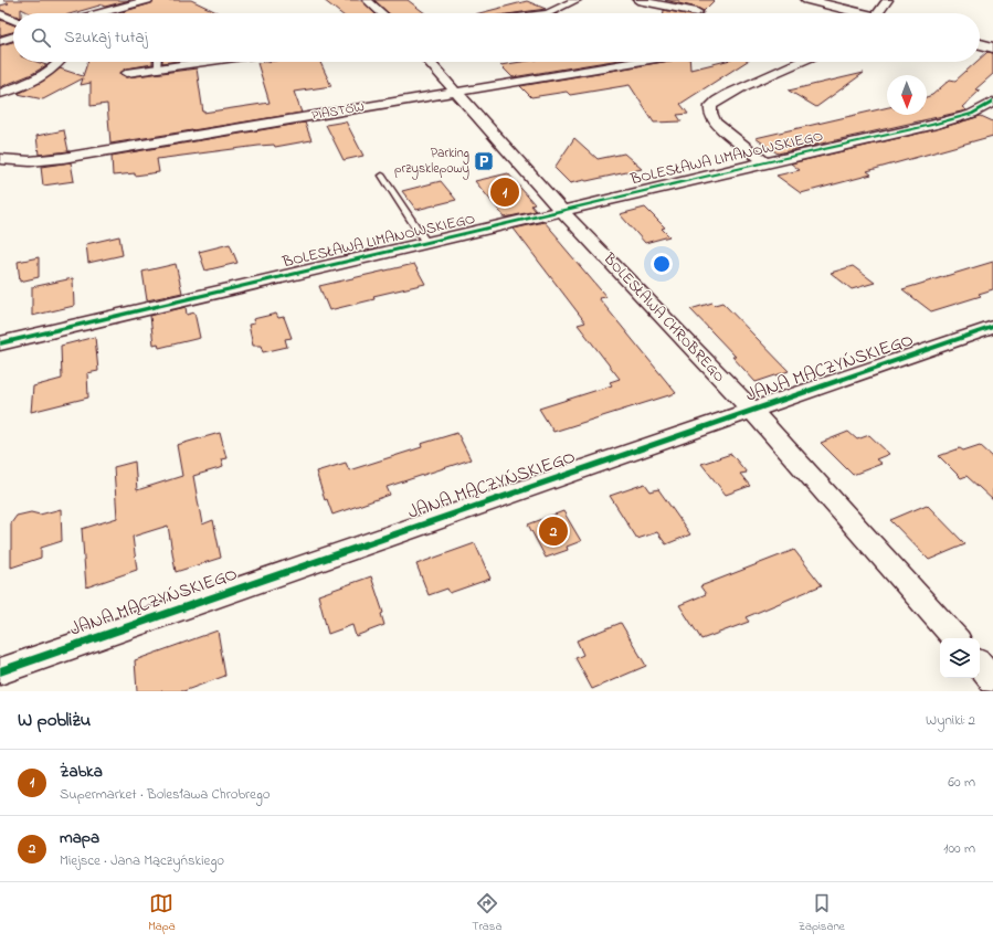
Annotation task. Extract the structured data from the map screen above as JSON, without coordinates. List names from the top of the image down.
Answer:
{
  "streets": {
    "street": [
      "PIASTÓW",
      "BOLESŁAWA LIMANOWSKIEGO",
      "BOLESŁAWA CHROBREGO",
      "JANA MĄCZYŃSKIEGO"
    ]
  },
  "crossings": [
    ["PIASTÓW", "BOLESŁAWA CHROBREGO"],
    ["BOLESŁAWA LIMANOWSKIEGO", "BOLESŁAWA CHROBREGO"],
    ["BOLESŁAWA CHROBREGO", "JANA MĄCZYŃSKIEGO"]
  ],
  "places": {
    "parking": ["Parking przysklepowy"]
  },
  "north": "bottom",
  "page": {
    "search": "Szukaj tutaj",
    "pins": ["1", "2"],
    "heading": ["W pobliżu", "Wyniki: 2"],
    "list": [
      {
        "mark": "1",
        "name": "Żabka",
        "note": "Supermarket · Bolesława Chrobrego",
        "value": "60 m"
      },
      {
        "mark": "2",
        "name": "mapa",
        "note": "Miejsce · Jana Mączyńskiego",
        "value": "100 m"
      }
    ],
    "nav": ["Mapa", "Trasa", "Zapisane"]
  }
}
